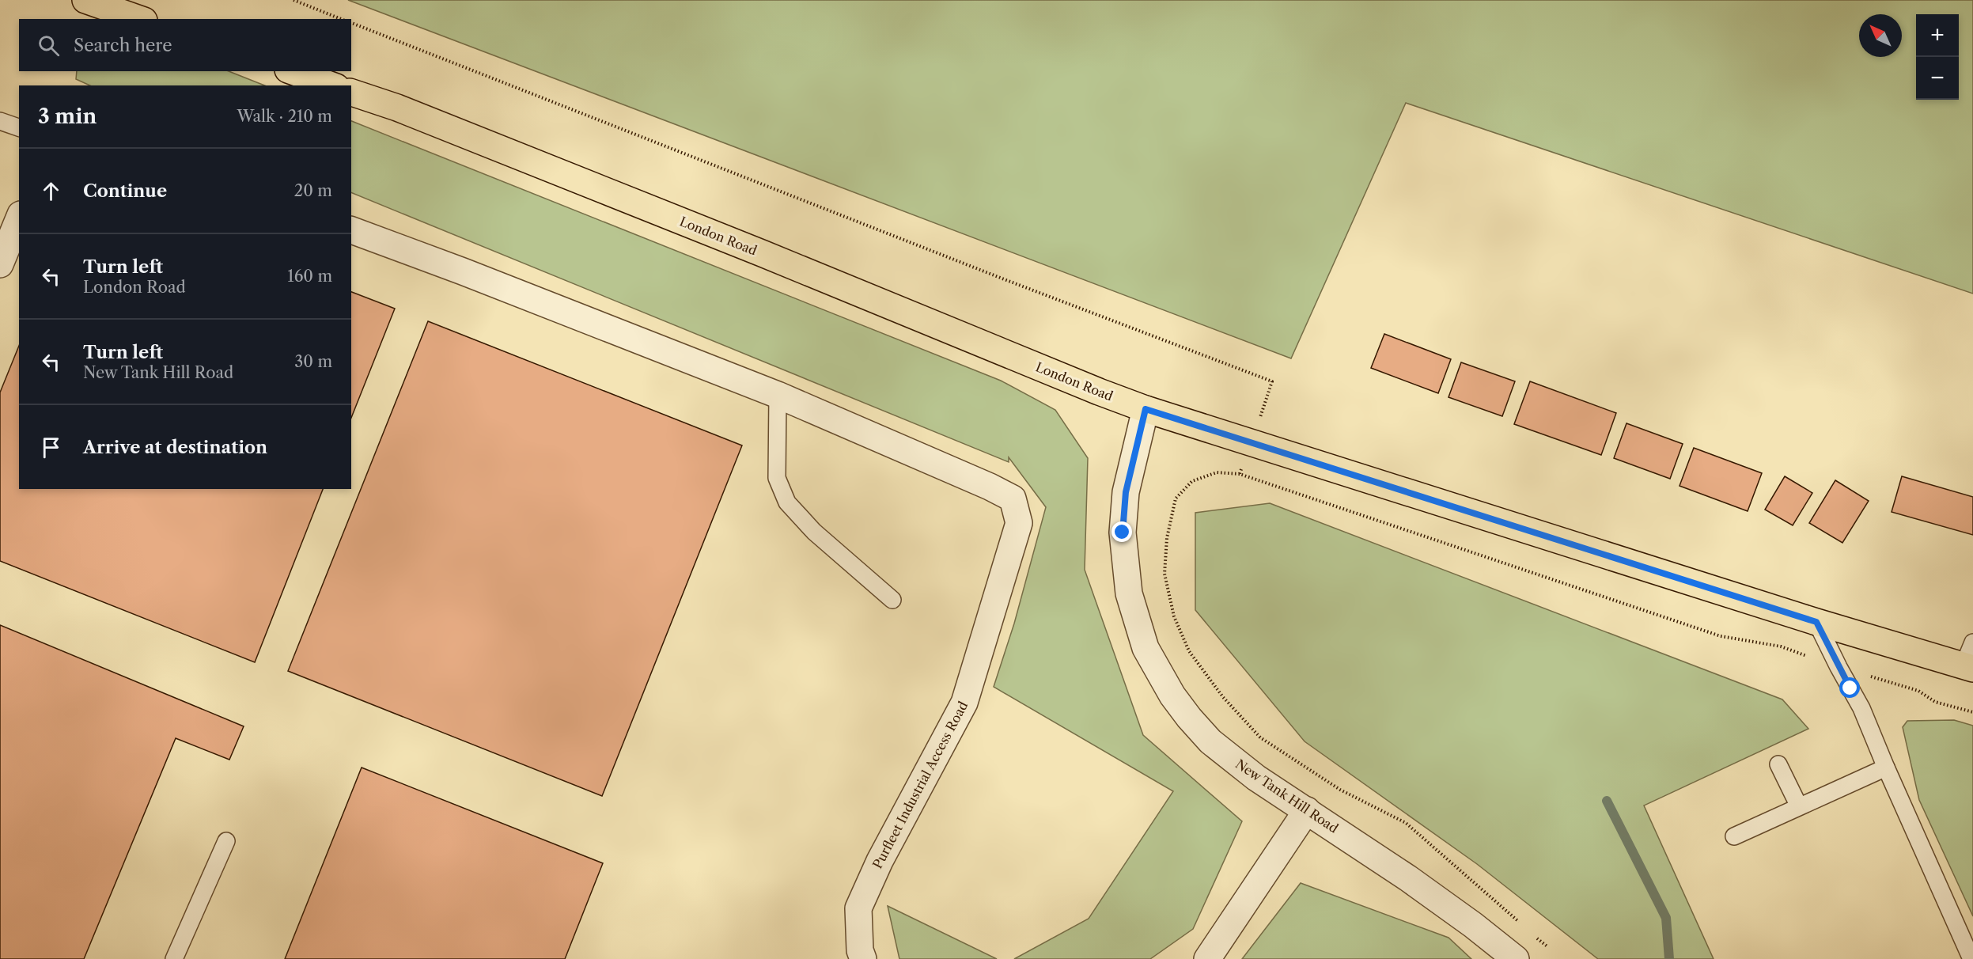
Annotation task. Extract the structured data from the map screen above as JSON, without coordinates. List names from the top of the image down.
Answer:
{
  "streets": {
    "main road": ["London Road"],
    "street": ["Purfleet Industrial Access Road", "New Tank Hill Road"]
  },
  "crossings": [
    ["London Road", "New Tank Hill Road"]
  ],
  "north": "top left",
  "page": {
    "map_buttons": ["+", "−"],
    "search": "Search here",
    "heading": ["3 min", "Walk · 210 m"],
    "list": [
      ["Continue", "20 m"],
      ["Turn left", "London Road", "160 m"],
      ["Turn left", "New Tank Hill Road", "30 m"],
      "Arrive at destination"
    ]
  }
}
